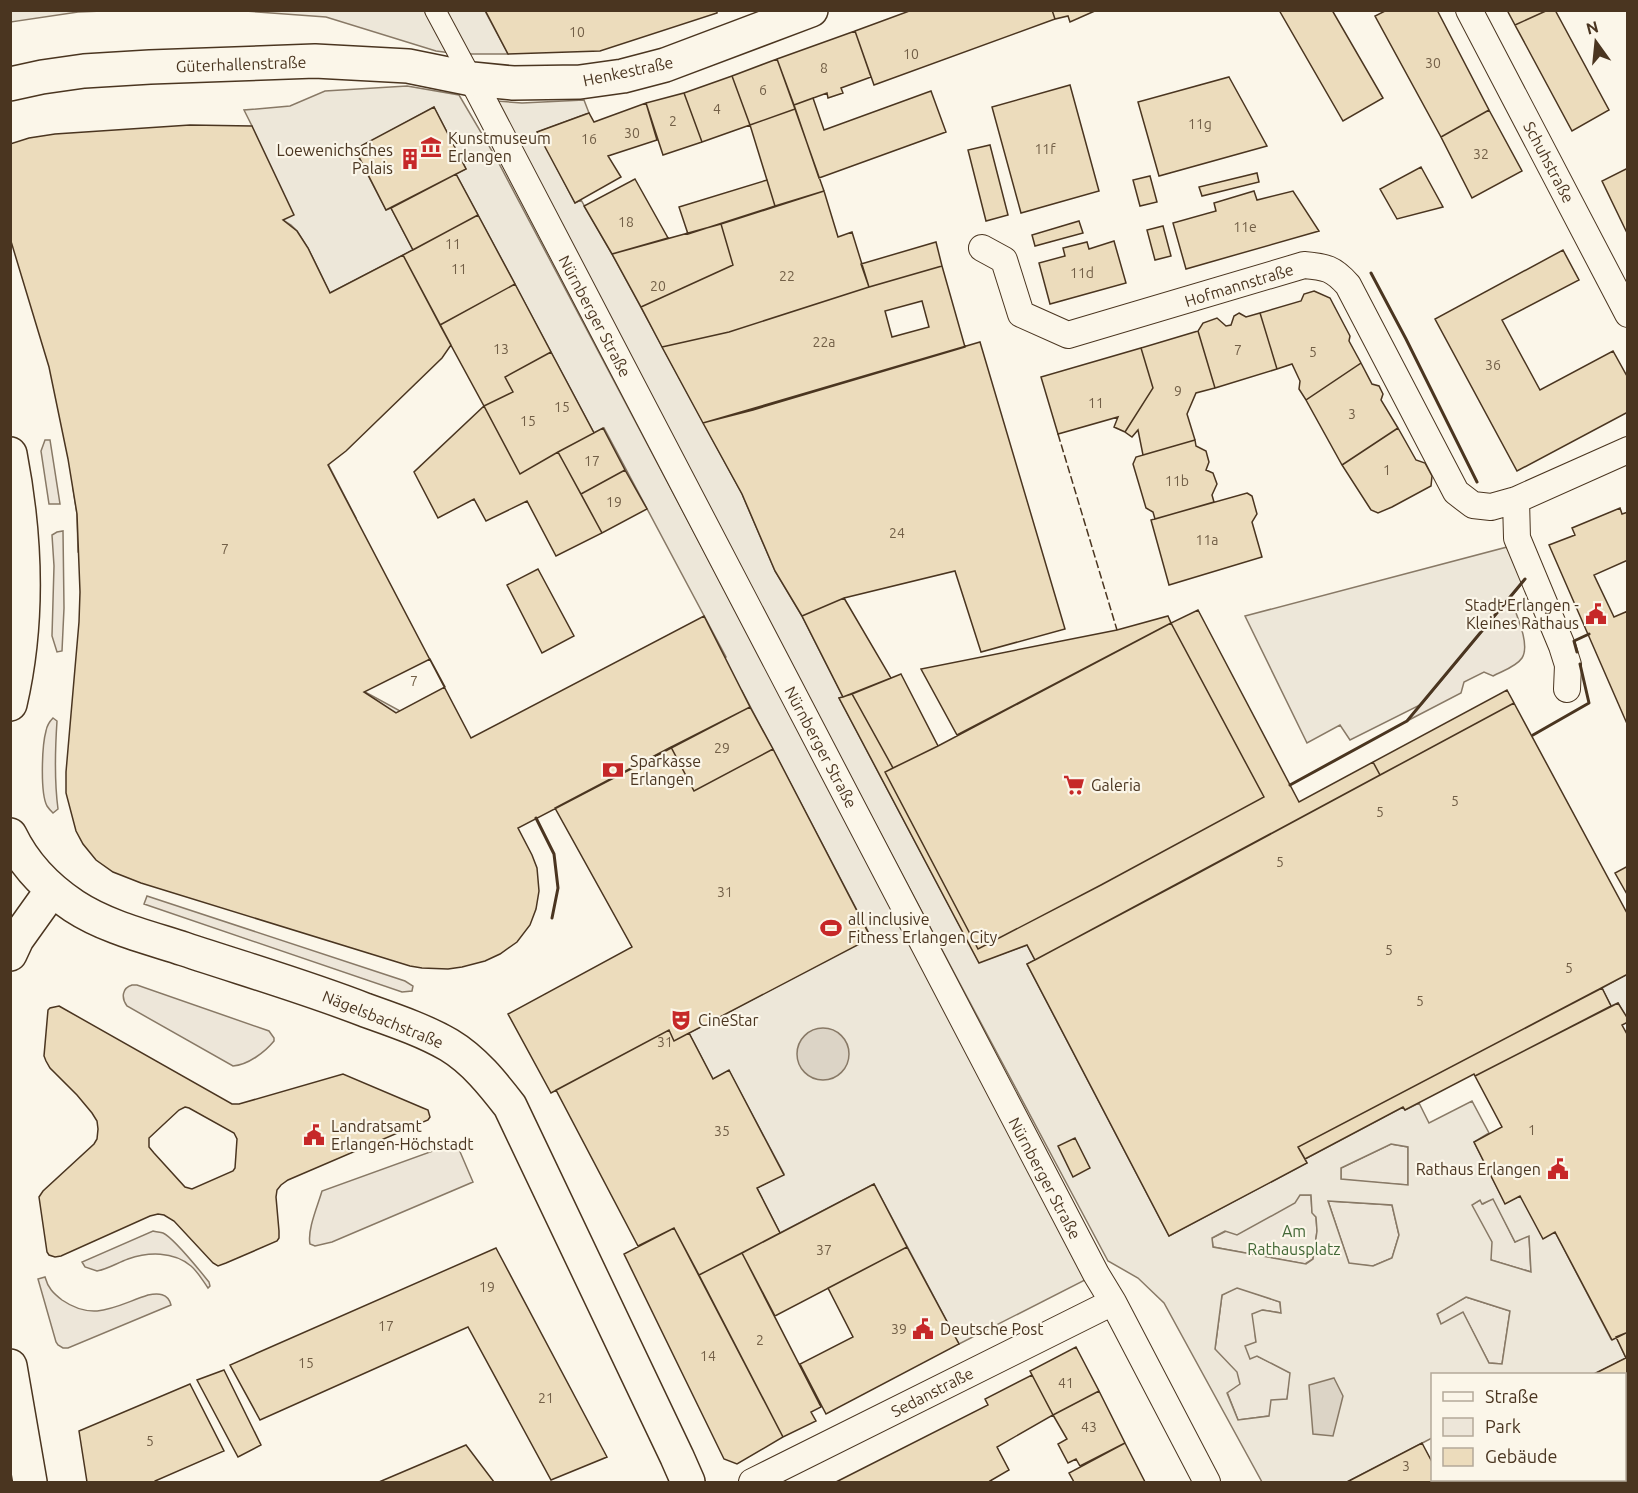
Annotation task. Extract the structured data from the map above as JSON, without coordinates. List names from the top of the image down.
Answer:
{
  "streets": {
    "street": [
      "Güterhallenstraße",
      "Henkestraße",
      "Schuhstraße",
      "Hofmannstraße",
      "Nürnberger Straße",
      "Nägelsbachstraße",
      "Sedanstraße"
    ]
  },
  "crossings": [
    ["Güterhallenstraße", "Henkestraße"],
    ["Güterhallenstraße", "Nürnberger Straße"],
    ["Henkestraße", "Nürnberger Straße"],
    ["Nürnberger Straße", "Sedanstraße"]
  ],
  "parks": ["Am Rathausplatz"],
  "places": {
    "museum": ["Kunstmuseum Erlangen"],
    "building": ["Loewenichsches Palais"],
    "public building": [
      "Stadt Erlangen - Kleines Rathaus",
      "Landratsamt Erlangen-Höchstadt",
      "Rathaus Erlangen",
      "Deutsche Post"
    ],
    "bank": ["Sparkasse Erlangen"],
    "supermarket": ["Galeria"],
    "sports": ["all inclusive Fitness Erlangen City"],
    "theatre": ["CineStar"]
  },
  "house_numbers": [
    "10",
    "10",
    "30",
    "8",
    "6",
    "4",
    "2",
    "11g",
    "30",
    "16",
    "11f",
    "32",
    "18",
    "11e",
    "11",
    "11",
    "11d",
    "22",
    "20",
    "22a",
    "13",
    "7",
    "5",
    "36",
    "9",
    "11",
    "15",
    "3",
    "15",
    "17",
    "1",
    "11b",
    "19",
    "24",
    "11a",
    "7",
    "7",
    "29",
    "5",
    "5",
    "5",
    "31",
    "5",
    "5",
    "5",
    "31",
    "1",
    "35",
    "37",
    "19",
    "17",
    "39",
    "2",
    "14",
    "15",
    "41",
    "21",
    "43",
    "5",
    "3"
  ],
  "legend": ["Straße", "Park", "Gebäude"],
  "north": "top"
}
